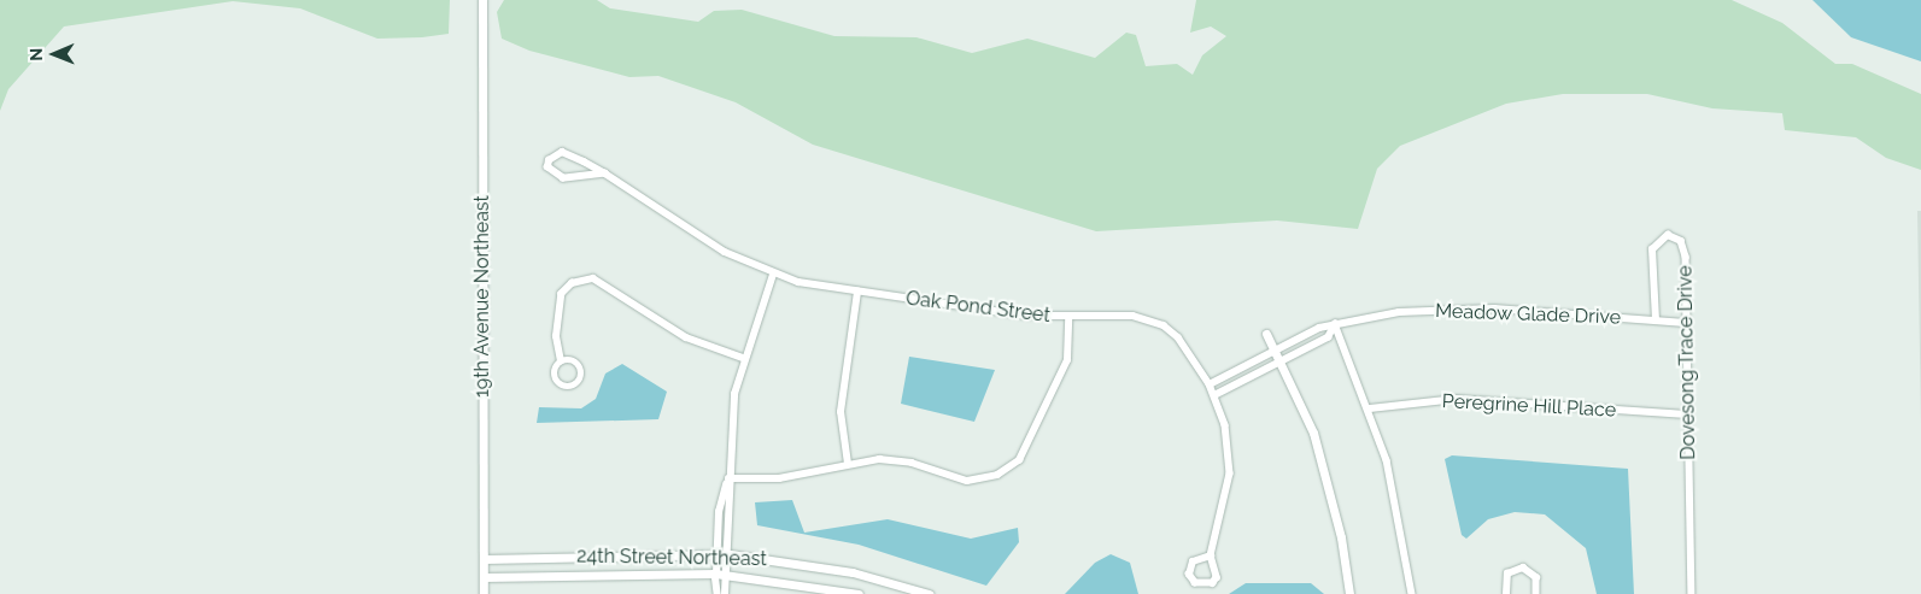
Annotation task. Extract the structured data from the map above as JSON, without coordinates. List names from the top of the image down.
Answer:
{
  "streets": {
    "street": [
      "19th Avenue Northeast",
      "Oak Pond Street",
      "Meadow Glade Drive",
      "Dovesong Trace Drive",
      "Peregrine Hill Place",
      "24th Street Northeast"
    ]
  },
  "crossings": [
    ["19th Avenue Northeast", "24th Street Northeast"],
    ["Oak Pond Street", "Meadow Glade Drive"],
    ["Meadow Glade Drive", "Dovesong Trace Drive"],
    ["Dovesong Trace Drive", "Peregrine Hill Place"]
  ],
  "north": "left"
}
